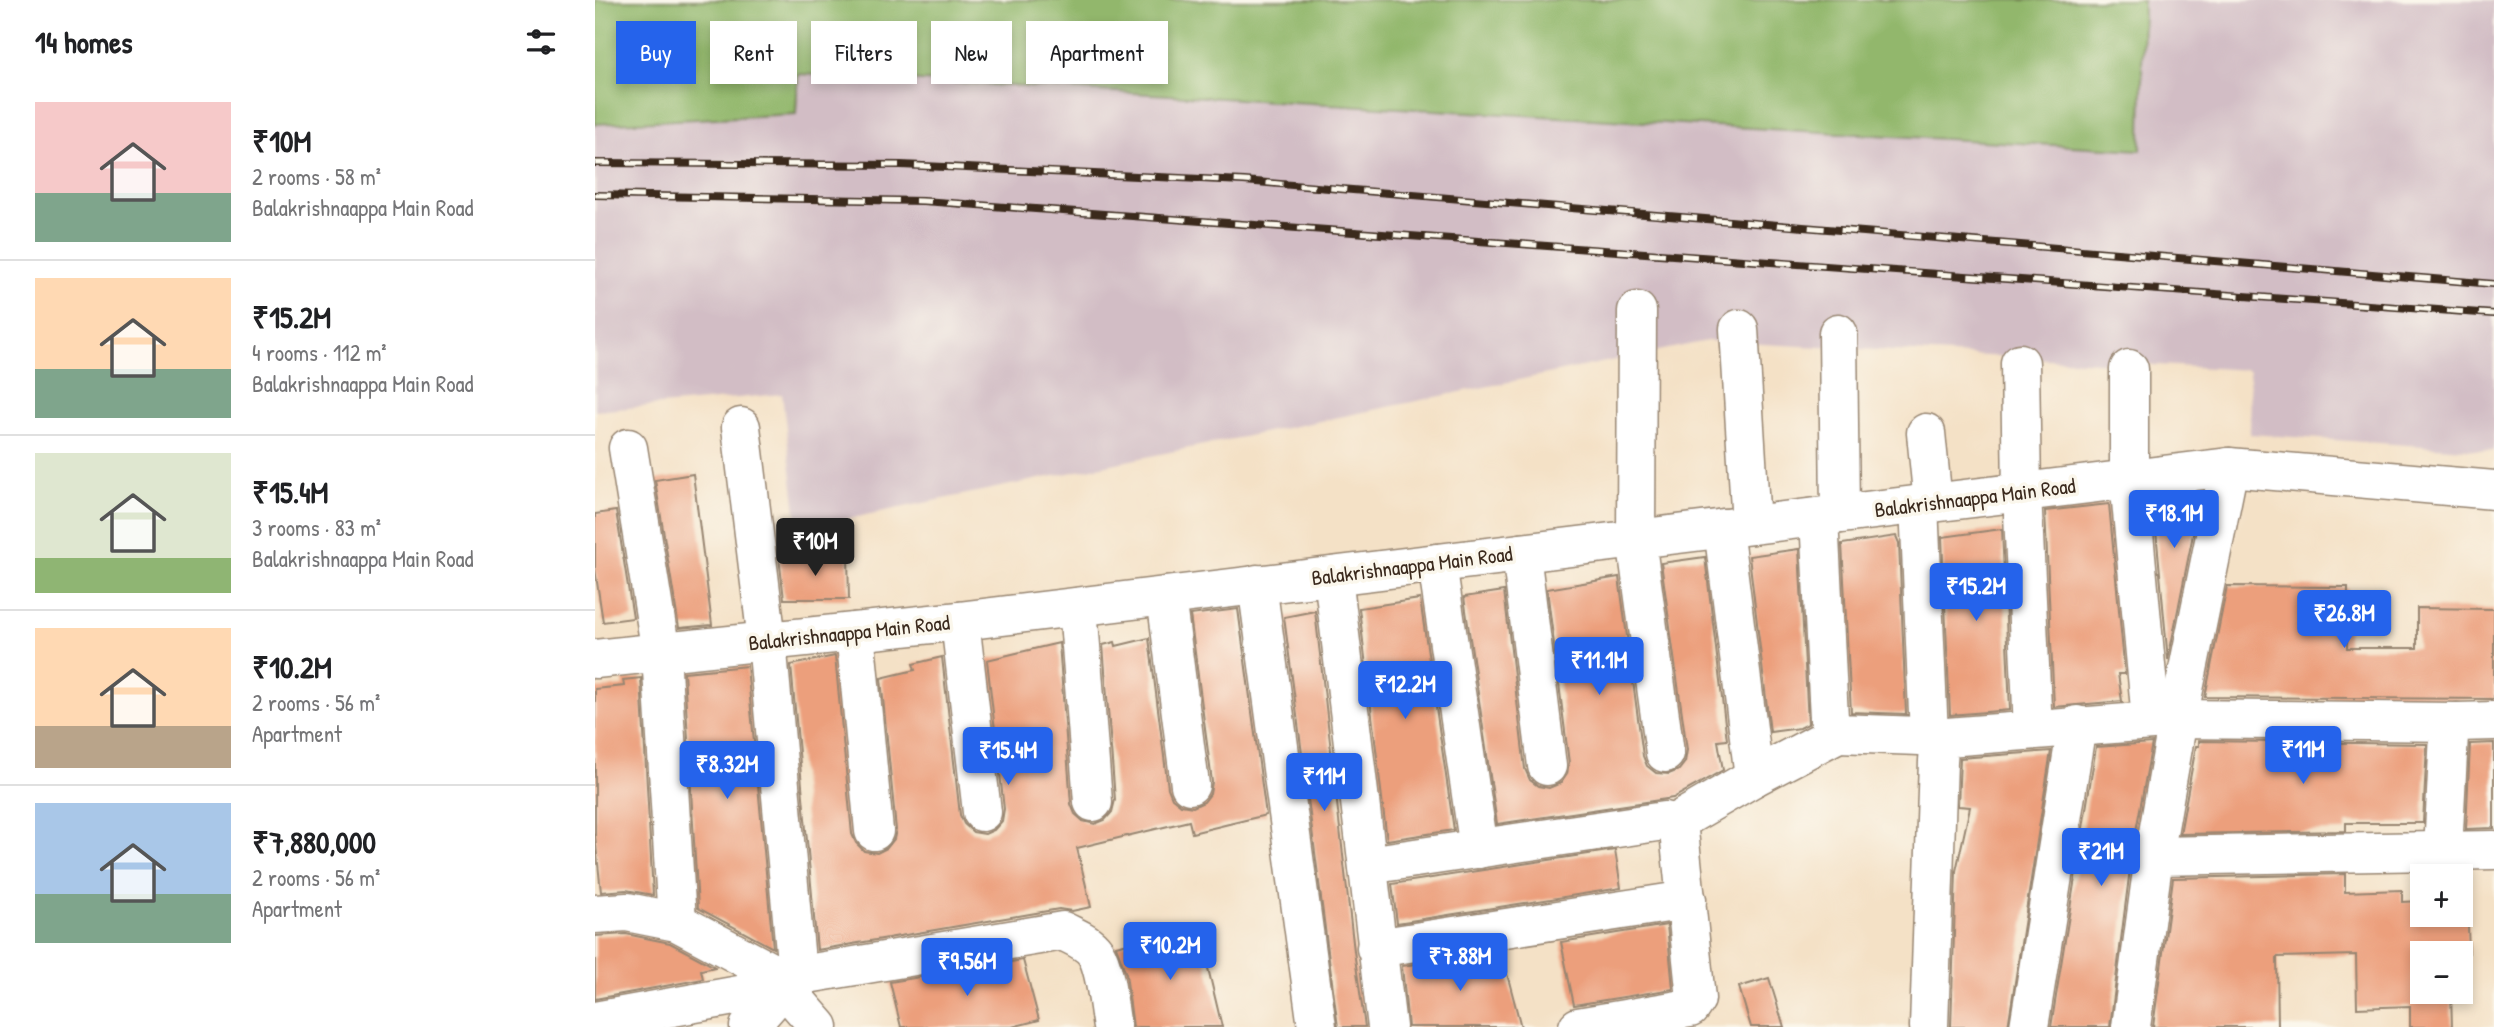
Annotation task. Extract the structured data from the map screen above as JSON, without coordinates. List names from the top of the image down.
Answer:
{
  "streets": {
    "street": ["Balakrishnaappa Main Road"]
  },
  "page": {
    "heading": "14 homes",
    "chip": [
      "Buy",
      "Rent",
      "Filters",
      "New",
      "Apartment"
    ],
    "list": [
      {
        "name": "₹10M",
        "note": "2 rooms · 58 m² · Balakrishnaappa Main Road"
      },
      {
        "name": "₹15.2M",
        "note": "4 rooms · 112 m² · Balakrishnaappa Main Road"
      },
      {
        "name": "₹15.4M",
        "note": "3 rooms · 83 m² · Balakrishnaappa Main Road"
      },
      {
        "name": "₹10.2M",
        "note": "2 rooms · 56 m² · Apartment"
      },
      {
        "name": "₹7,880,000",
        "note": "2 rooms · 56 m² · Apartment"
      }
    ],
    "price": [
      "₹18.1M",
      "₹10M",
      "₹15.2M",
      "₹26.8M",
      "₹11.1M",
      "₹12.2M",
      "₹11M",
      "₹15.4M",
      "₹8.32M",
      "₹11M",
      "₹21M",
      "₹10.2M",
      "₹7.88M",
      "₹9.56M"
    ],
    "map_buttons": ["+", "−"]
  }
}
